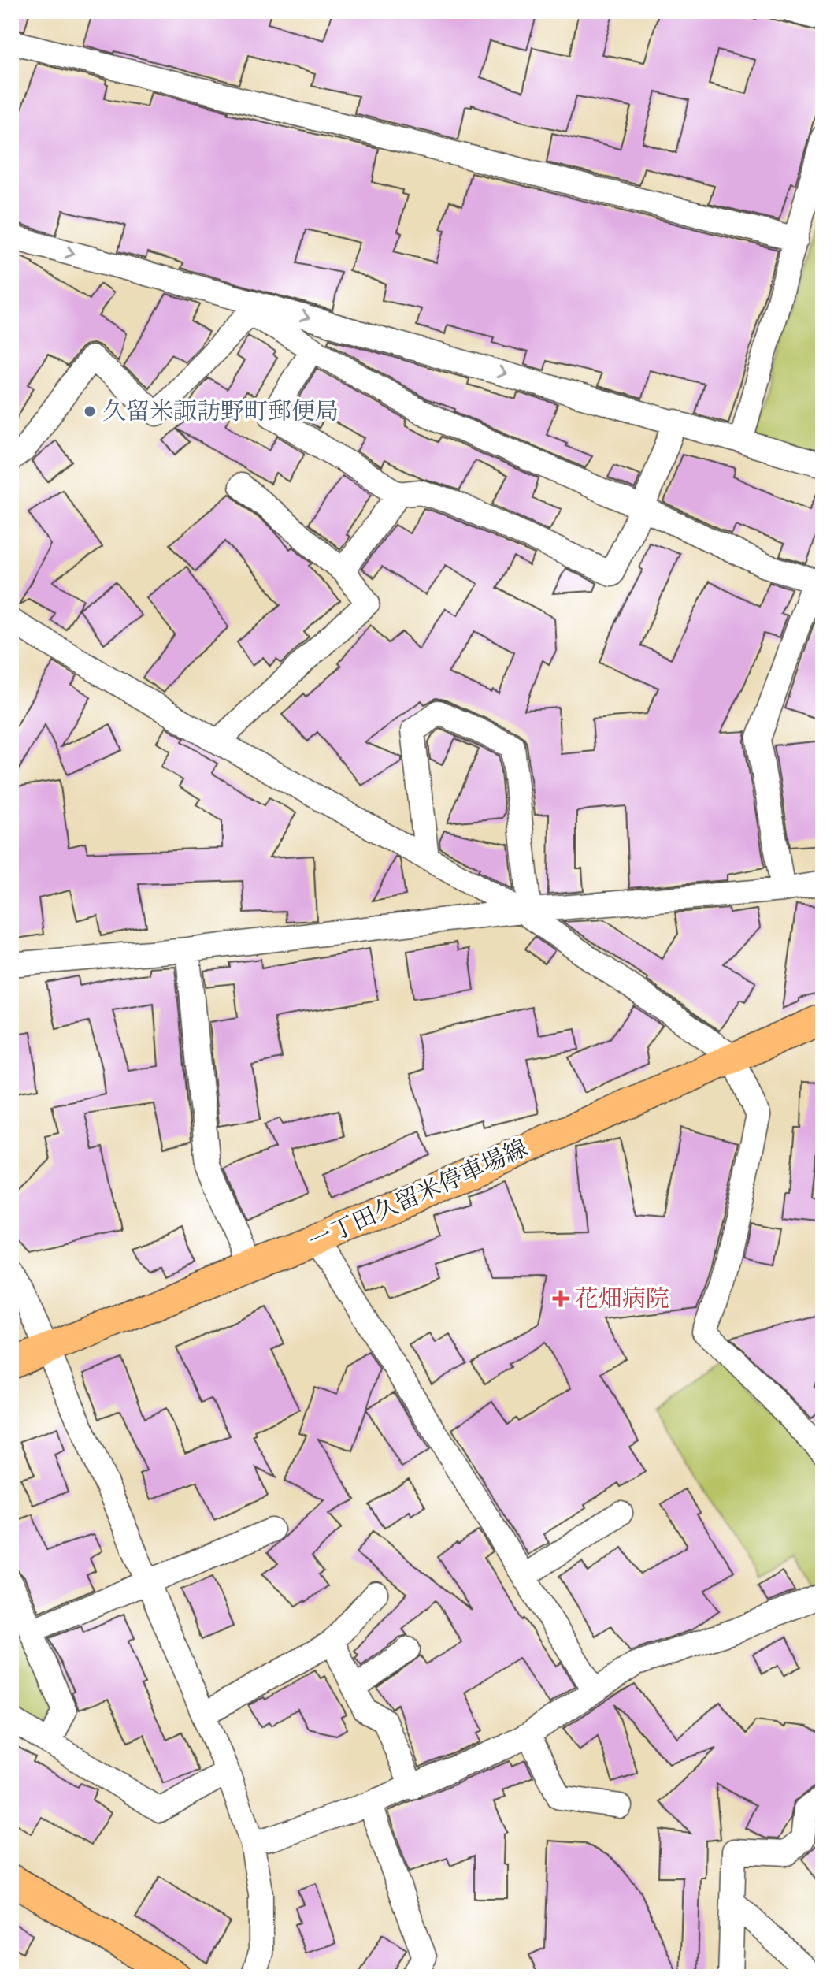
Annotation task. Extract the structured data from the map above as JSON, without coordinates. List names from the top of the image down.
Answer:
{
  "streets": {
    "main road": ["一丁田久留米停車場線"]
  },
  "places": {
    "other": ["久留米諏訪野町郵便局"],
    "health": ["花畑病院"]
  }
}
